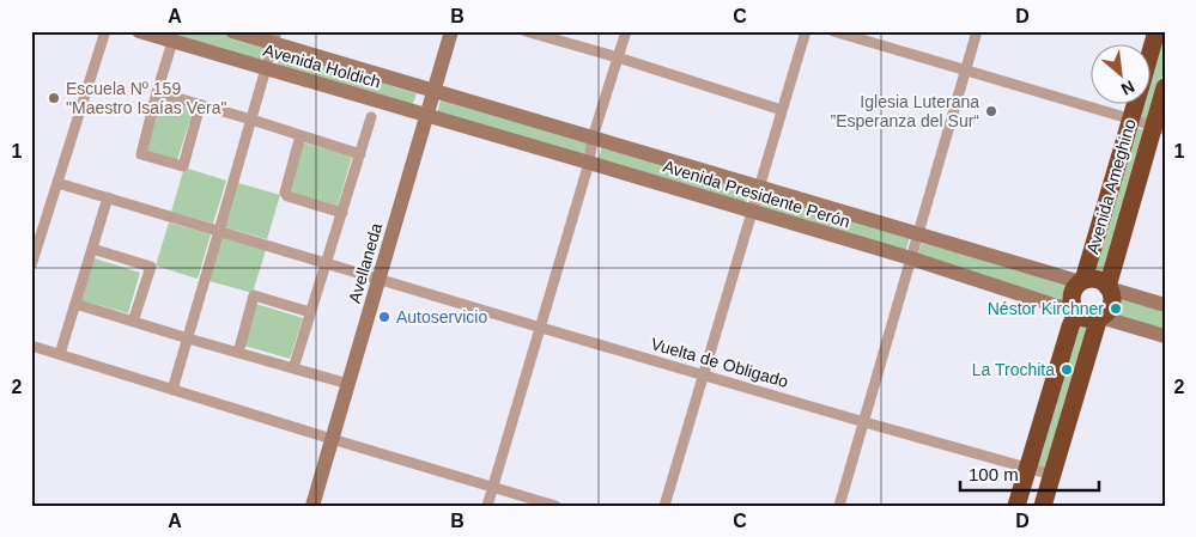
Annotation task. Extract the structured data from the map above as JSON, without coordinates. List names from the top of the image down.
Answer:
{
  "streets": {
    "highway": ["Avenida Ameghino"],
    "street": [
      "Avenida Holdich",
      "Avenida Presidente Perón",
      "Avellaneda",
      "Vuelta de Obligado"
    ]
  },
  "crossings": [
    ["Avenida Holdich", "Avenida Presidente Perón"],
    ["Avenida Holdich", "Avellaneda"],
    ["Avenida Ameghino", "Avenida Presidente Perón"],
    ["Avenida Presidente Perón", "Avellaneda"],
    ["Avellaneda", "Vuelta de Obligado"]
  ],
  "places": [
    "Escuela Nº 159 \"Maestro Isaías Vera\"",
    "Iglesia Luterana ”Esperanza del Sur“",
    "Néstor Kirchner",
    "Autoservicio",
    "La Trochita"
  ],
  "scale_bar": "100 m",
  "north": "bottom right",
  "grid": {
    "columns": [
      "A",
      "B",
      "C",
      "D"
    ],
    "rows": ["1", "2"]
  }
}
